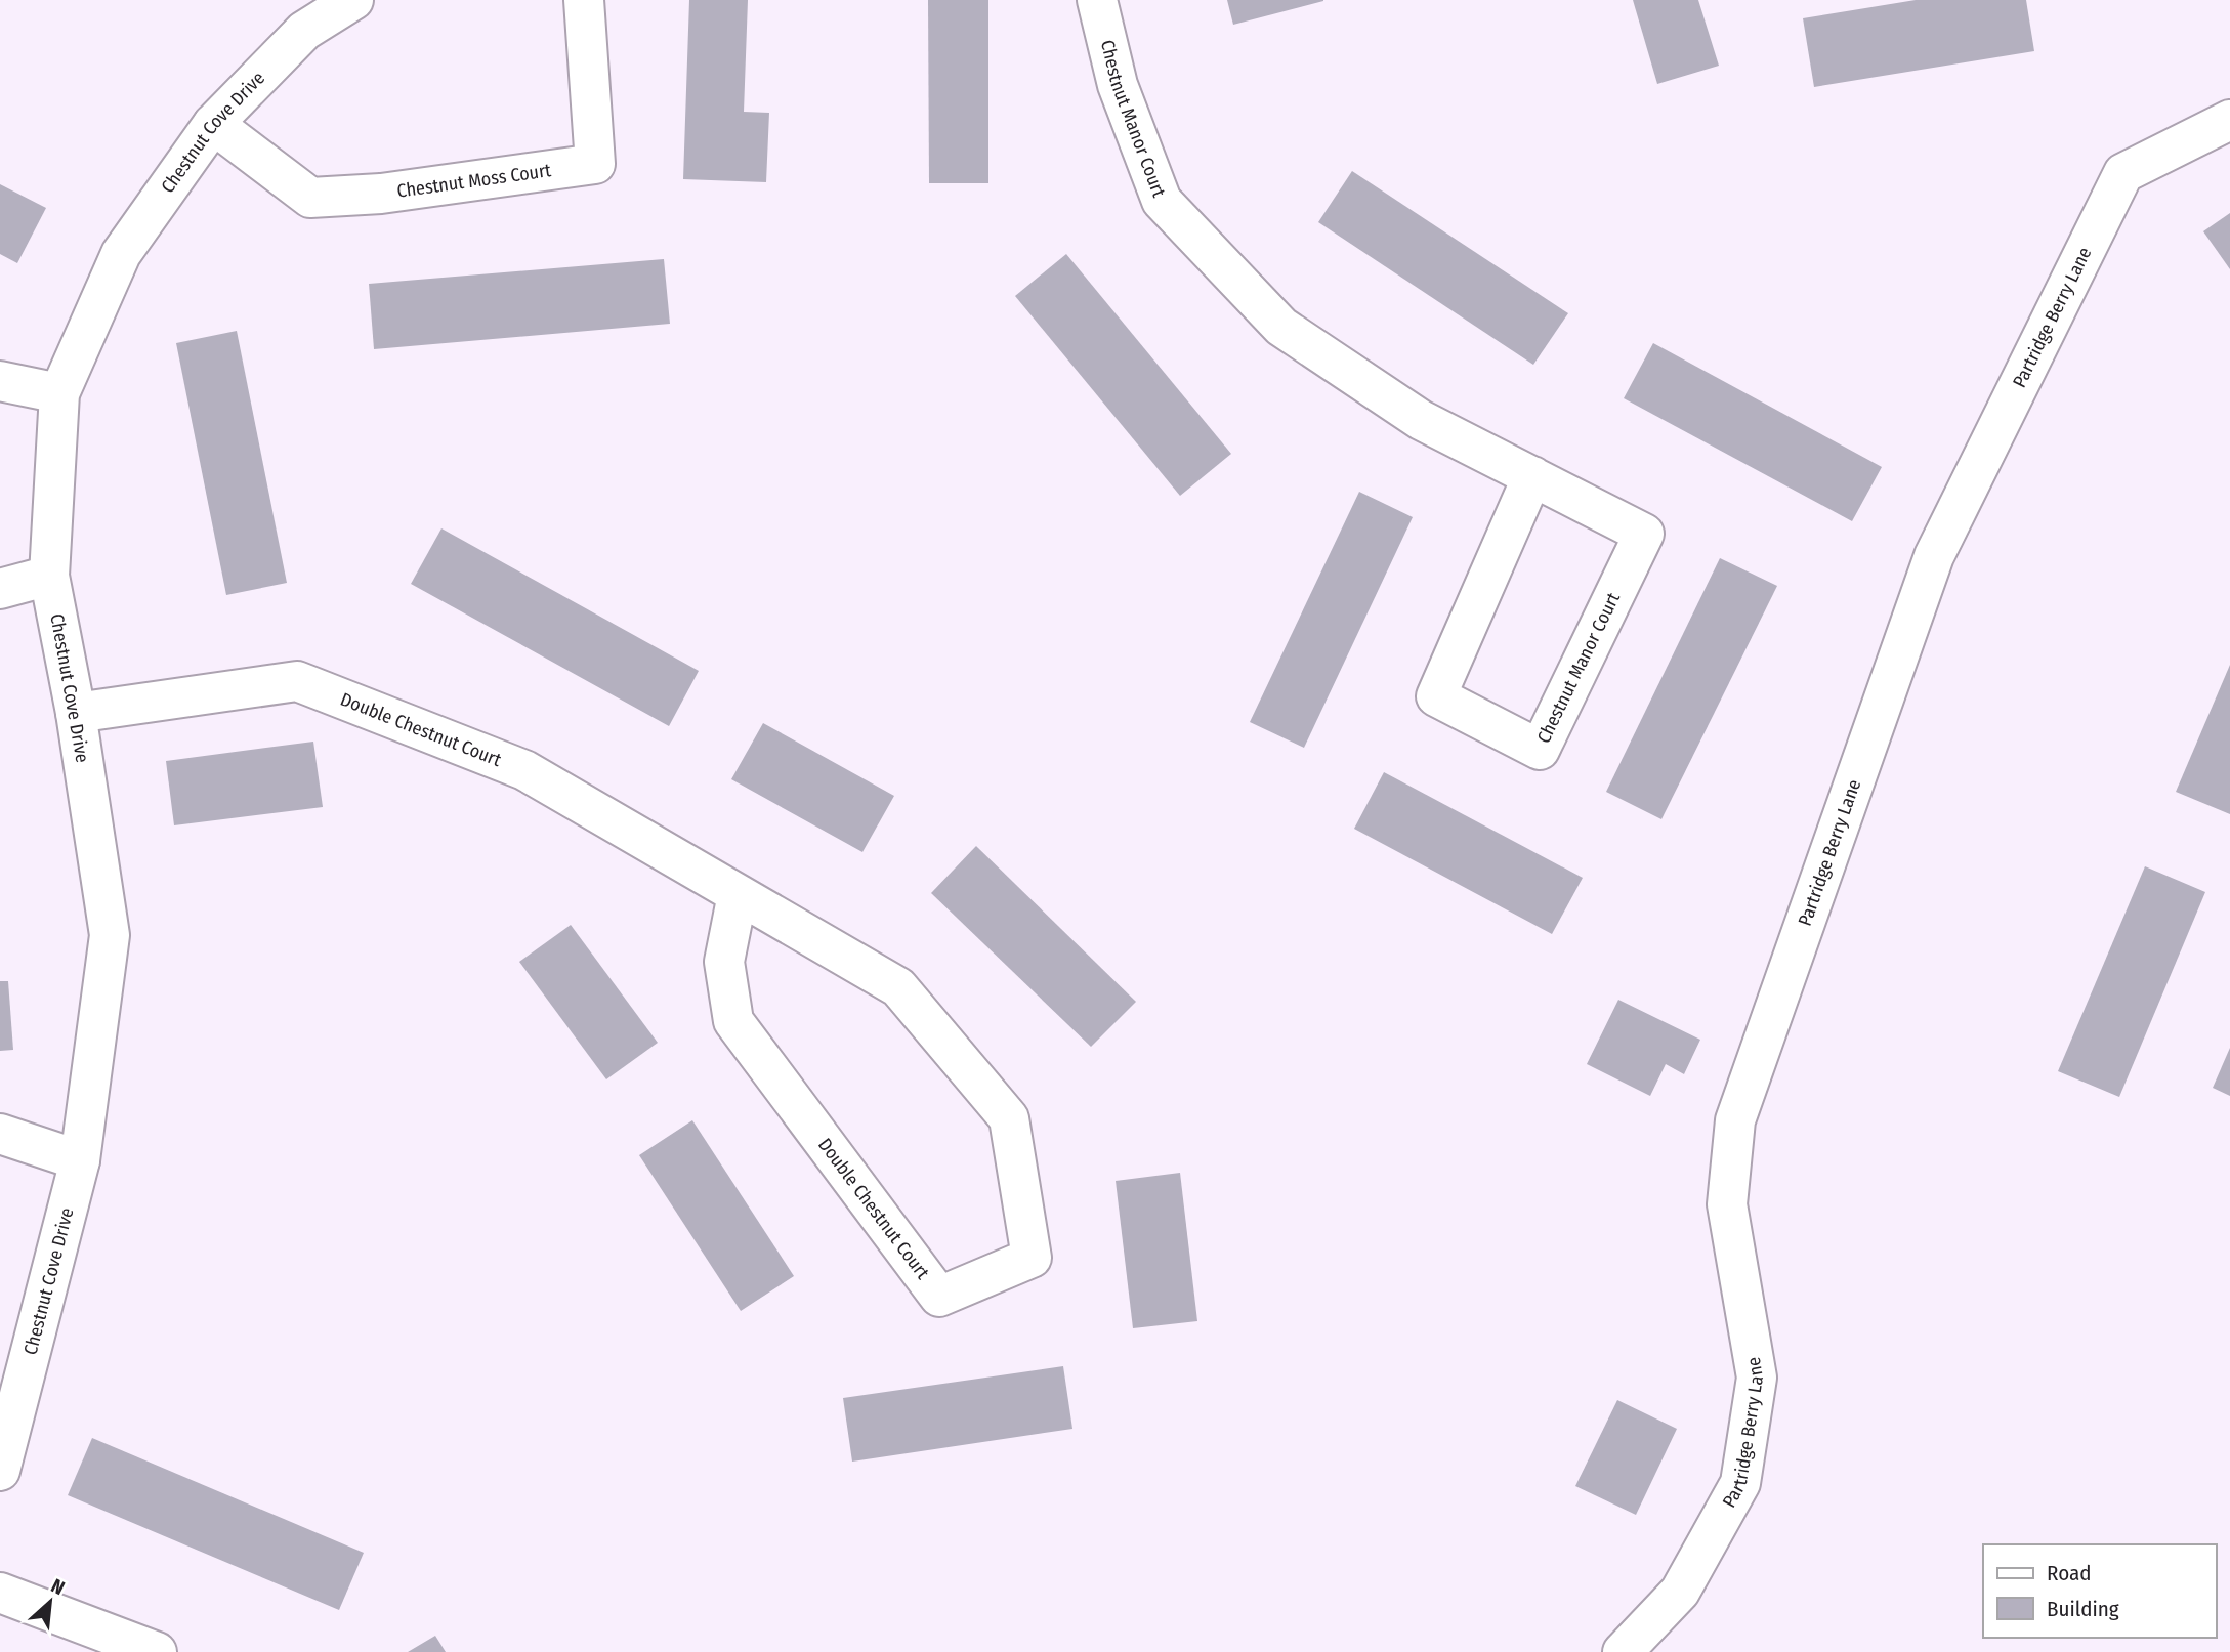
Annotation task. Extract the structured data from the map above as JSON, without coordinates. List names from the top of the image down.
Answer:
{
  "streets": {
    "street": [
      "Chestnut Manor Court",
      "Chestnut Cove Drive",
      "Chestnut Moss Court",
      "Partridge Berry Lane",
      "Double Chestnut Court"
    ]
  },
  "crossings": [
    ["Chestnut Cove Drive", "Chestnut Moss Court"],
    ["Chestnut Cove Drive", "Double Chestnut Court"]
  ],
  "legend": ["Road", "Building"],
  "north": "top right"
}
